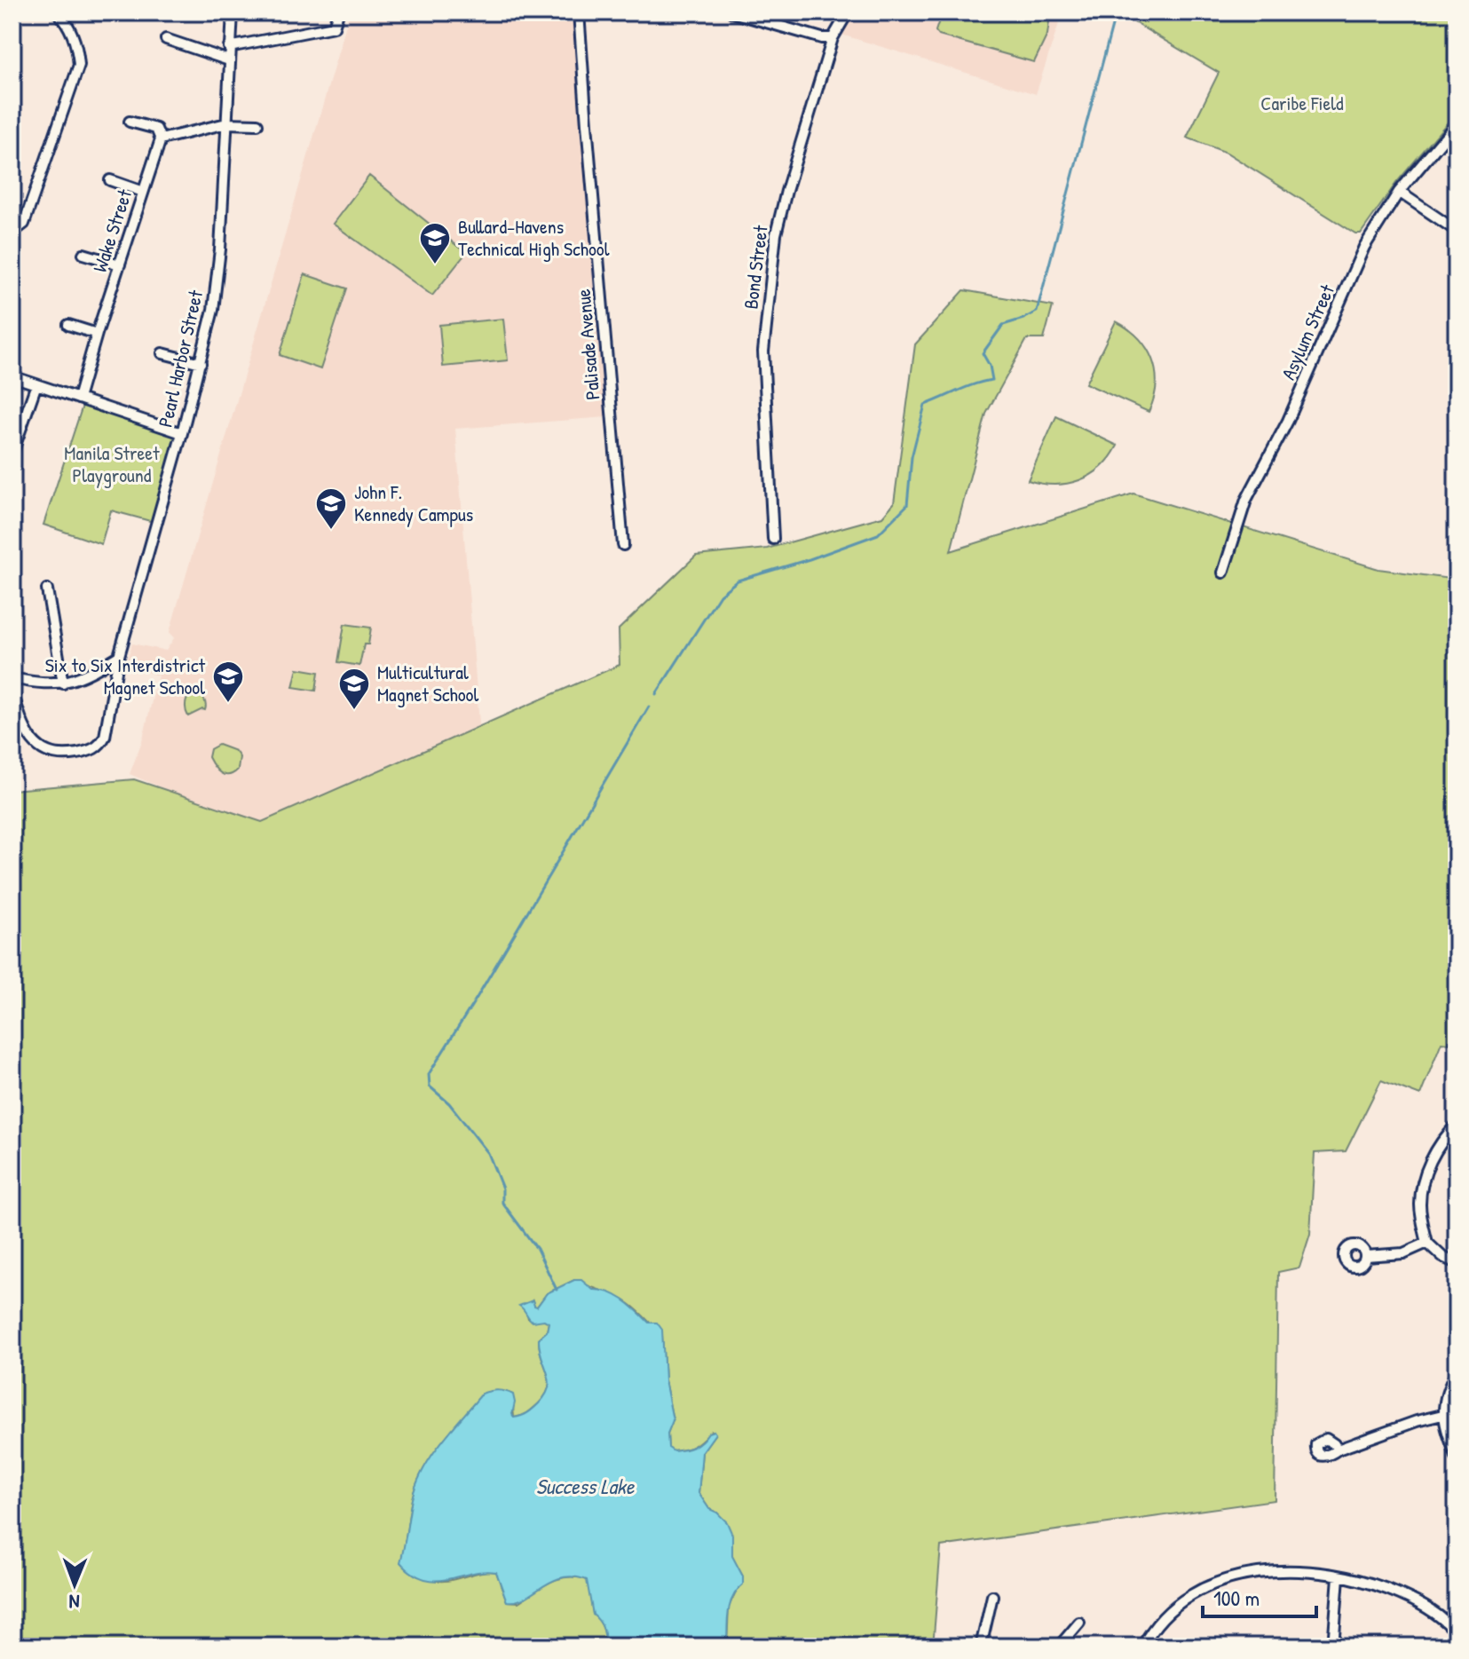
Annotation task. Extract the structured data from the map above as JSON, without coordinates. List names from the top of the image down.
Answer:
{
  "streets": {
    "street": [
      "Wake Street",
      "Bond Street",
      "Asylum Street",
      "Palisade Avenue",
      "Pearl Harbor Street"
    ]
  },
  "water": ["Success Lake"],
  "parks": ["Caribe Field", "Manila Street Playground"],
  "places": {
    "school or university": [
      "Bullard–Havens Technical High School",
      "John F. Kennedy Campus",
      "Six to Six Interdistrict Magnet School",
      "Multicultural Magnet School"
    ]
  },
  "scale_bar": "100 m",
  "north": "bottom"
}
